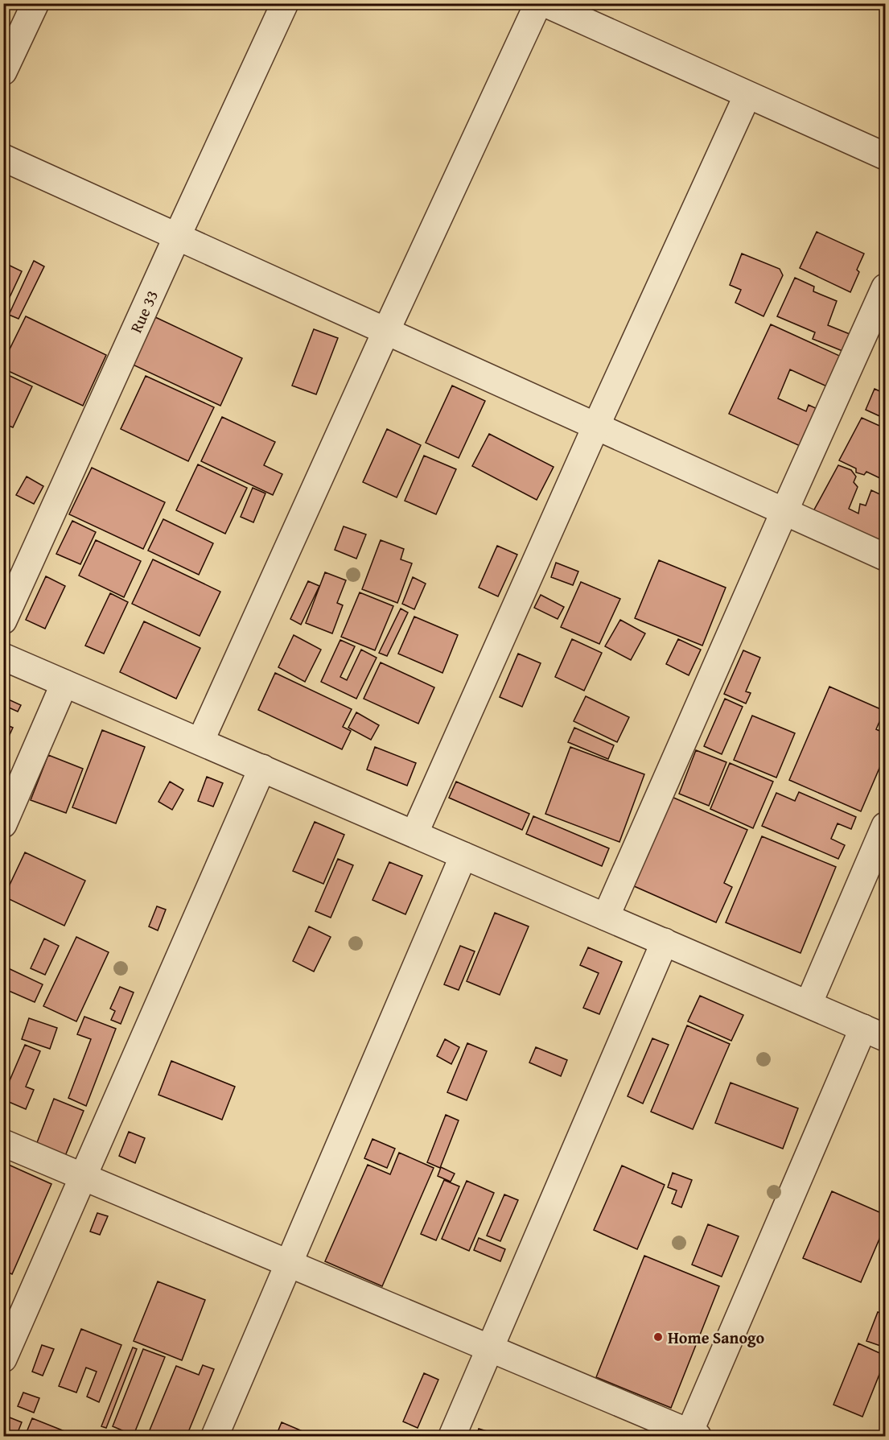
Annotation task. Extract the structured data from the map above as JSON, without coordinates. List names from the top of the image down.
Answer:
{
  "streets": {
    "street": ["Rue 33"]
  },
  "places": ["Home Sanogo"]
}
